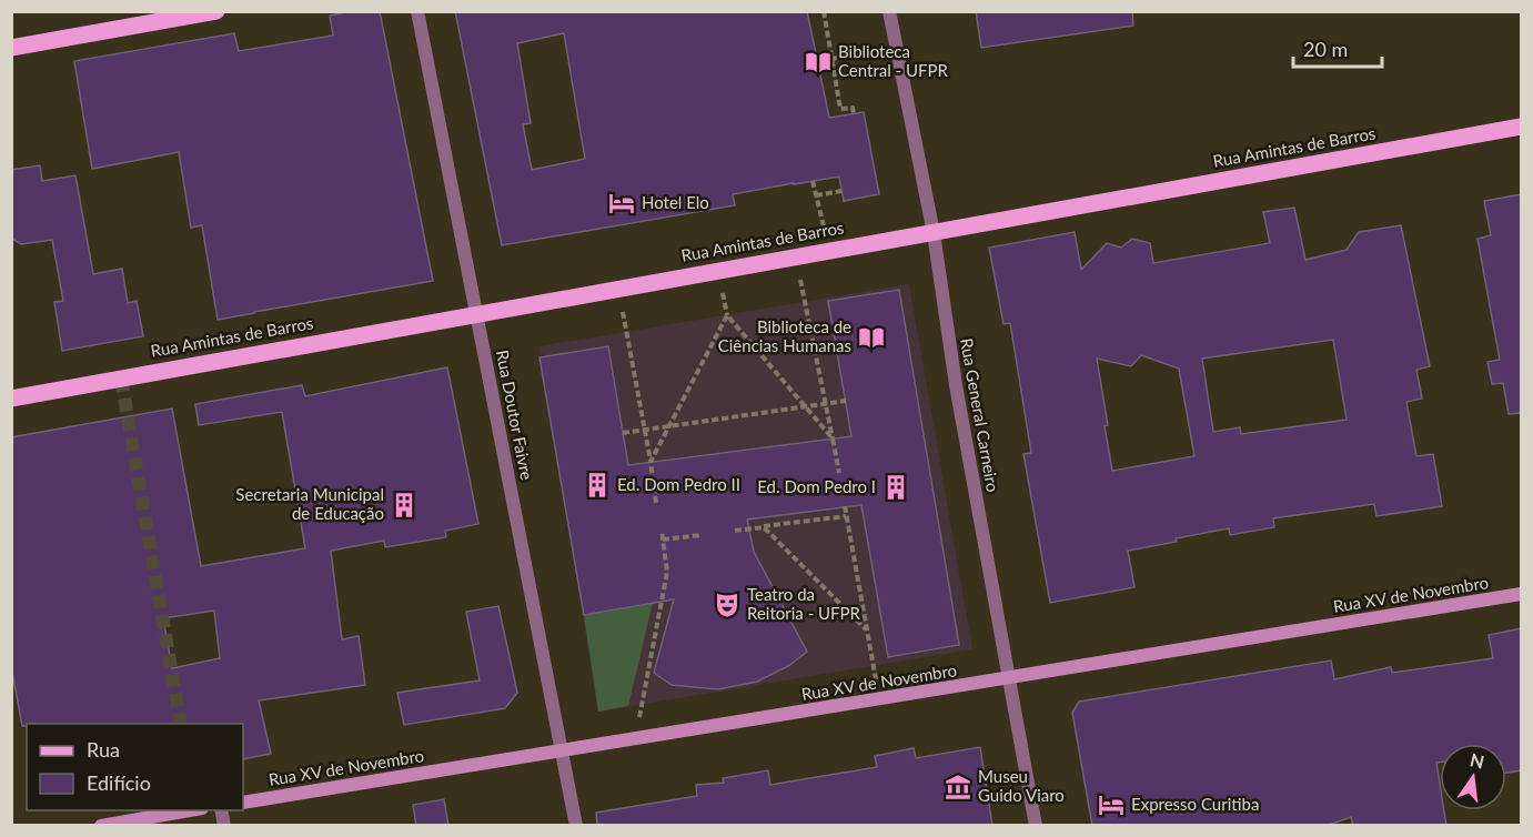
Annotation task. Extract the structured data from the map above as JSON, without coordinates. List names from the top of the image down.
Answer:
{
  "streets": {
    "main road": ["Rua Amintas de Barros", "Rua XV de Novembro"],
    "street": ["Rua Doutor Faivre", "Rua General Carneiro"]
  },
  "crossings": [
    ["Rua Amintas de Barros", "Rua Doutor Faivre"],
    ["Rua Amintas de Barros", "Rua General Carneiro"],
    ["Rua Doutor Faivre", "Rua XV de Novembro"],
    ["Rua General Carneiro", "Rua XV de Novembro"]
  ],
  "places": {
    "library": ["Biblioteca Central - UFPR", "Biblioteca de Ciências Humanas"],
    "hotel": ["Hotel Elo", "Expresso Curitiba"],
    "building": ["Ed. Dom Pedro II", "Ed. Dom Pedro I", "Secretaria Municipal de Educação"],
    "theatre": ["Teatro da Reitoria - UFPR"],
    "museum": ["Museu Guido Viaro"]
  },
  "legend": ["Rua", "Edifício"],
  "scale_bar": "20 m",
  "north": "top"
}
